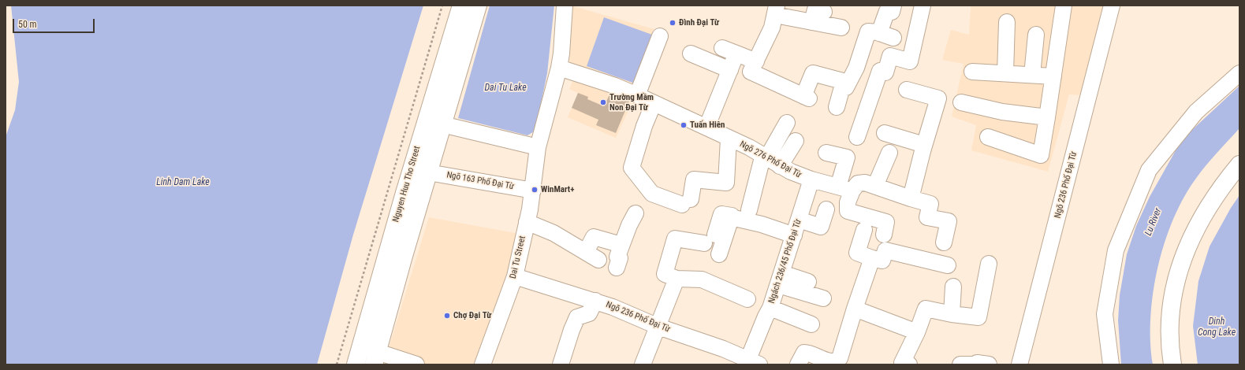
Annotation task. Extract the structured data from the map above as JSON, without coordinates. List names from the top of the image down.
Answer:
{
  "streets": {
    "main road": ["Nguyen Huu Tho Street"],
    "street": [
      "Ngõ 276 Phố Đại Từ",
      "Ngõ 163 Phố Đại Từ",
      "Ngõ 236 Phố Đại Từ",
      "Dai Tu Street",
      "Ngách 236/45 Phố Đại Từ"
    ]
  },
  "crossings": [
    ["Ngõ 276 Phố Đại Từ", "Dai Tu Street"],
    ["Ngõ 276 Phố Đại Từ", "Ngách 236/45 Phố Đại Từ"],
    ["Ngõ 163 Phố Đại Từ", "Nguyen Huu Tho Street"],
    ["Ngõ 163 Phố Đại Từ", "Dai Tu Street"],
    ["Ngõ 236 Phố Đại Từ", "Dai Tu Street"],
    ["Ngõ 236 Phố Đại Từ", "Ngách 236/45 Phố Đại Từ"]
  ],
  "water": [
    "Dai Tu Lake",
    "Linh Dam Lake",
    "Lu River",
    "Dinh Cong Lake"
  ],
  "places": [
    "Đình Đại Từ",
    "Trường Mầm Non Đại Từ",
    "Tuấn Hiên",
    "WinMart+",
    "Chợ Đại Từ"
  ],
  "scale_bar": "50 m"
}
